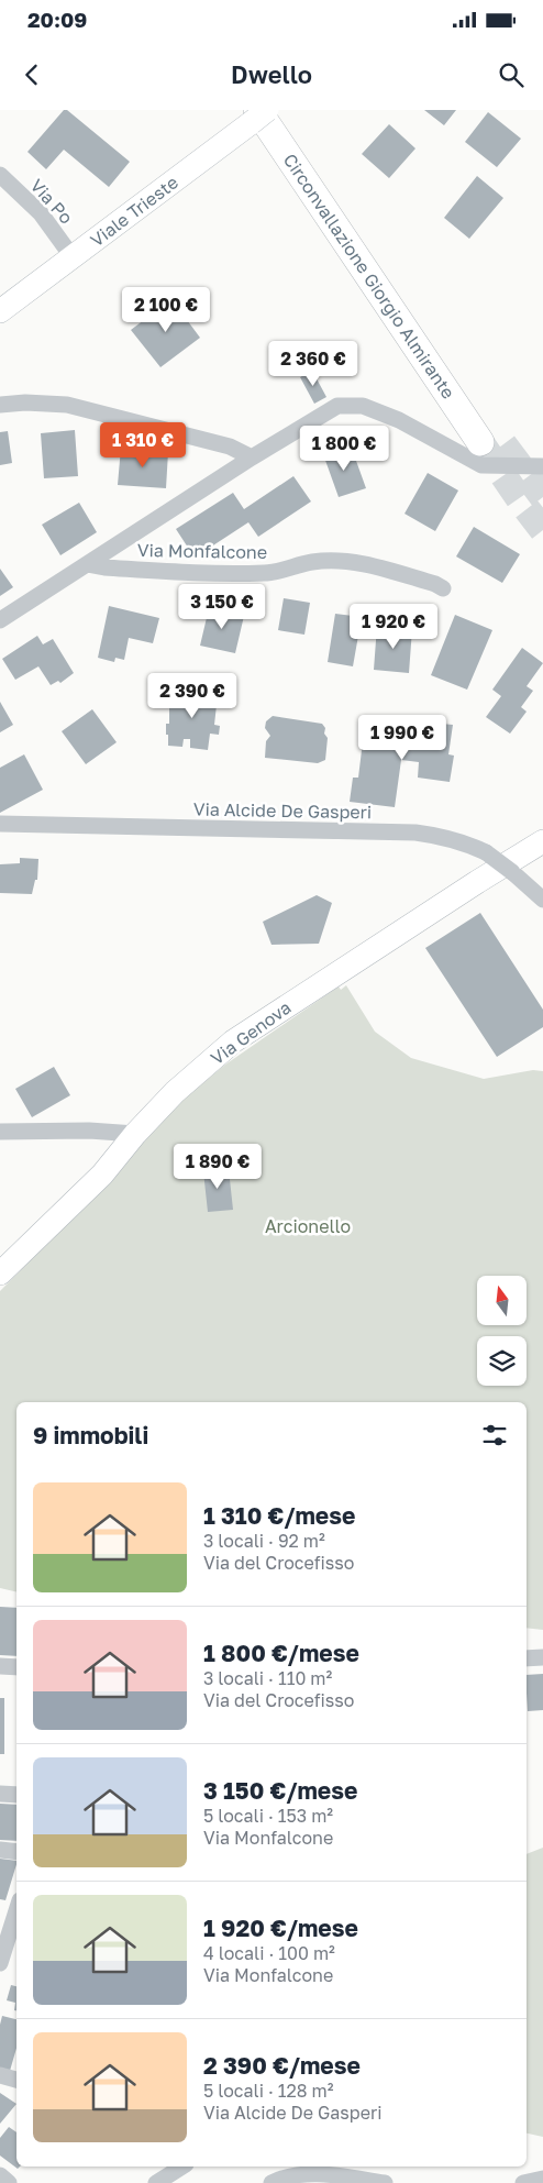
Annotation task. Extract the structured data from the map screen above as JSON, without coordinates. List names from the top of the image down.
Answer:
{
  "streets": {
    "highway": ["Circonvallazione Giorgio Almirante"],
    "main road": ["Viale Trieste", "Via Genova"],
    "street": ["Via Po", "Via Monfalcone", "Via Alcide De Gasperi"]
  },
  "crossings": [
    ["Via Po", "Viale Trieste"],
    ["Viale Trieste", "Circonvallazione Giorgio Almirante"]
  ],
  "parks": ["Arcionello"],
  "north": "top",
  "page": {
    "status": "20:09",
    "header": "Dwello",
    "price": [
      "2 100 €",
      "2 360 €",
      "1 310 €",
      "1 800 €",
      "3 150 €",
      "1 920 €",
      "2 390 €",
      "1 990 €",
      "1 890 €"
    ],
    "heading": "9 immobili",
    "list": [
      {
        "name": "1 310 €/mese",
        "note": "3 locali · 92 m² · Via del Crocefisso"
      },
      {
        "name": "1 800 €/mese",
        "note": "3 locali · 110 m² · Via del Crocefisso"
      },
      {
        "name": "3 150 €/mese",
        "note": "5 locali · 153 m² · Via Monfalcone"
      },
      {
        "name": "1 920 €/mese",
        "note": "4 locali · 100 m² · Via Monfalcone"
      },
      {
        "name": "2 390 €/mese",
        "note": "5 locali · 128 m² · Via Alcide De Gasperi"
      }
    ]
  }
}
